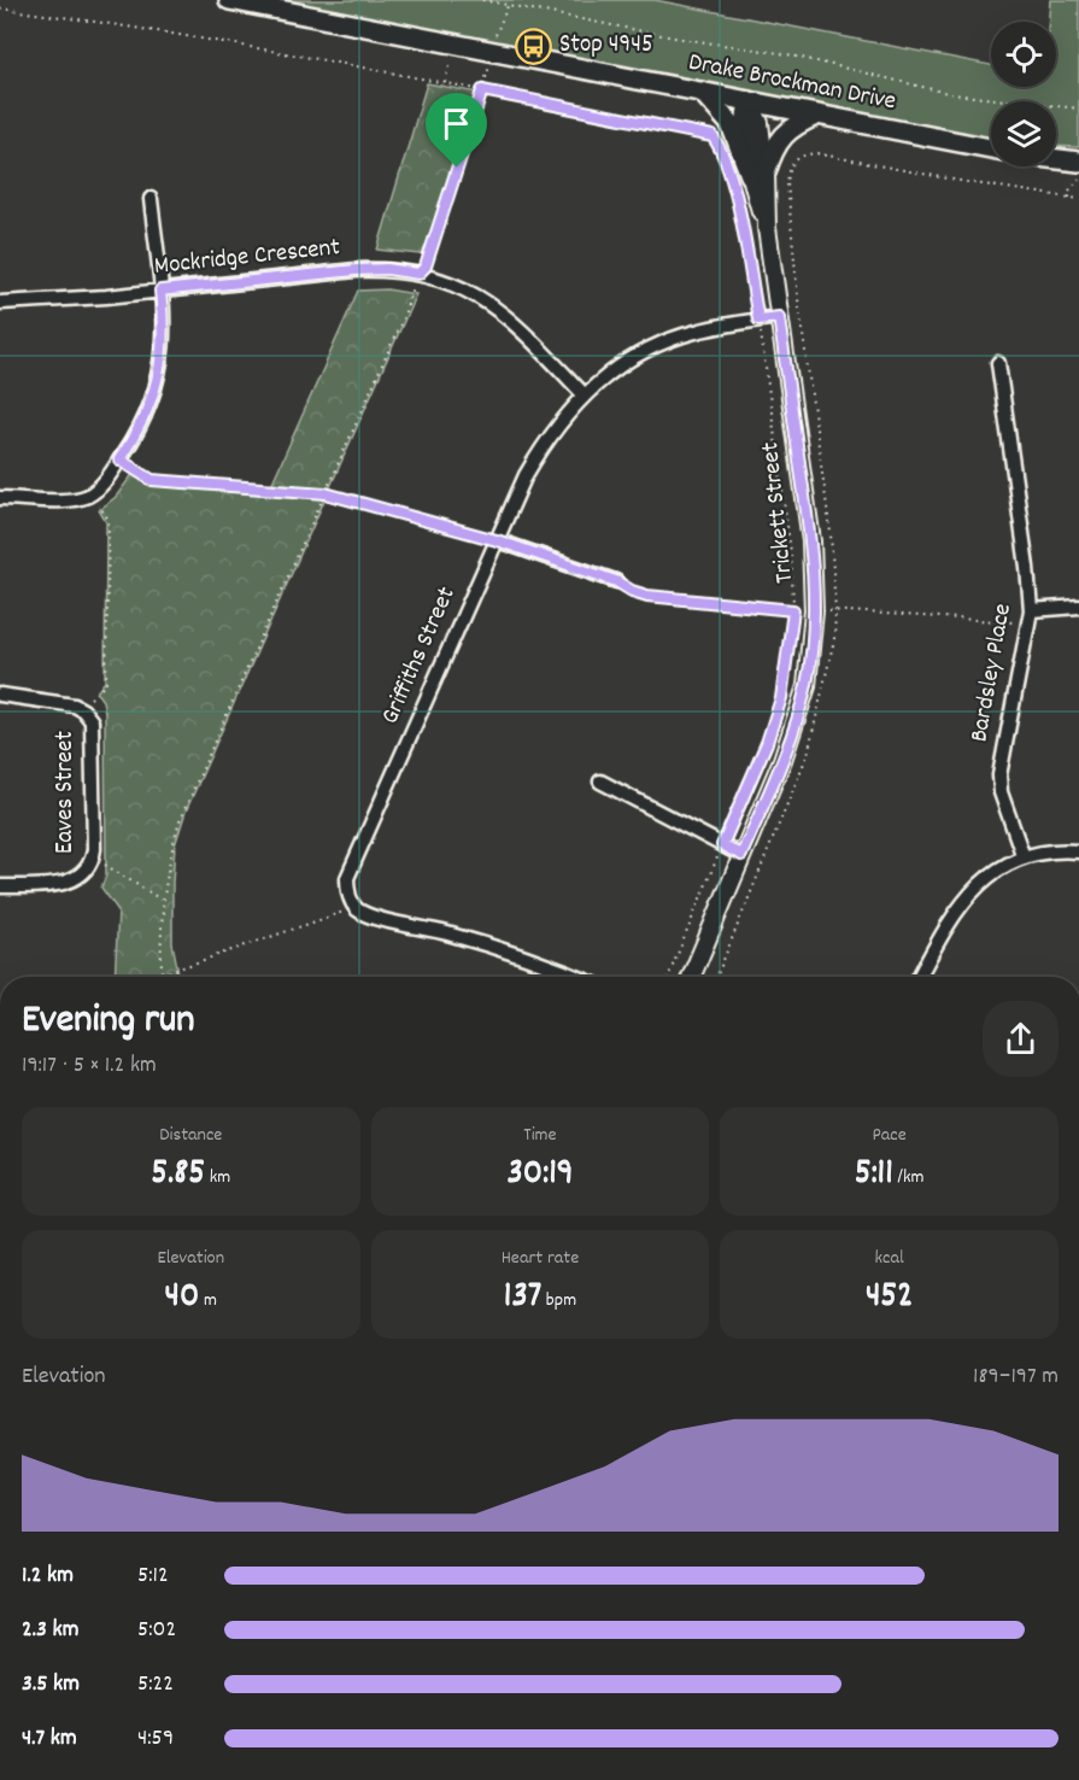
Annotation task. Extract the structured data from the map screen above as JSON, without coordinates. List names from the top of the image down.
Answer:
{
  "streets": {
    "main road": ["Drake Brockman Drive"],
    "street": [
      "Mockridge Crescent",
      "Trickett Street",
      "Griffiths Street",
      "Bardsley Place",
      "Eaves Street"
    ]
  },
  "crossings": [
    ["Drake Brockman Drive", "Trickett Street"],
    ["Mockridge Crescent", "Griffiths Street"],
    ["Trickett Street", "Griffiths Street"]
  ],
  "places": {
    "bus stop": ["Stop 4945"]
  },
  "page": {
    "heading": ["Evening run", "19:17 · 5 × 1.2 km"],
    "stats": [
      ["Distance", "5.85 km"],
      ["Time", "30:19"],
      ["Pace", "5:11 /km"],
      ["Elevation", "40 m"],
      ["Heart rate", "137 bpm"],
      ["kcal", "452"]
    ],
    "chart": ["Elevation", "189–197 m"],
    "list": [
      {
        "name": "1.2 km",
        "note": "5:12"
      },
      {
        "name": "2.3 km",
        "note": "5:02"
      },
      {
        "name": "3.5 km",
        "note": "5:22"
      },
      {
        "name": "4.7 km",
        "note": "4:59"
      }
    ]
  }
}
